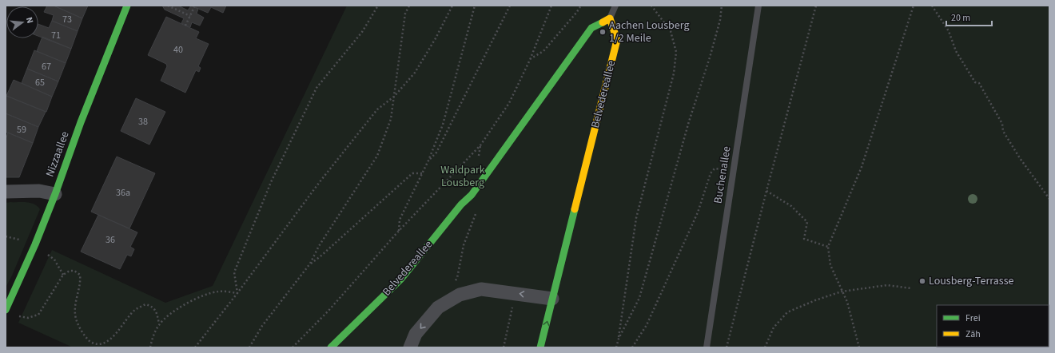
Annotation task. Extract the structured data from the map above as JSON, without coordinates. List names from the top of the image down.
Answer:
{
  "streets": {
    "street": ["Belvedereallee", "Nizzaallee"],
    "lane": ["Buchenallee"]
  },
  "parks": ["Waldpark Lousberg"],
  "places": ["Aachen Lousberg 1/2 Meile", "Lousberg-Terrasse"],
  "house_numbers": [
    "73",
    "71",
    "40",
    "67",
    "65",
    "38",
    "59",
    "36a",
    "36"
  ],
  "legend": ["Frei", "Zäh"],
  "scale_bar": "20 m",
  "north": "right"
}
